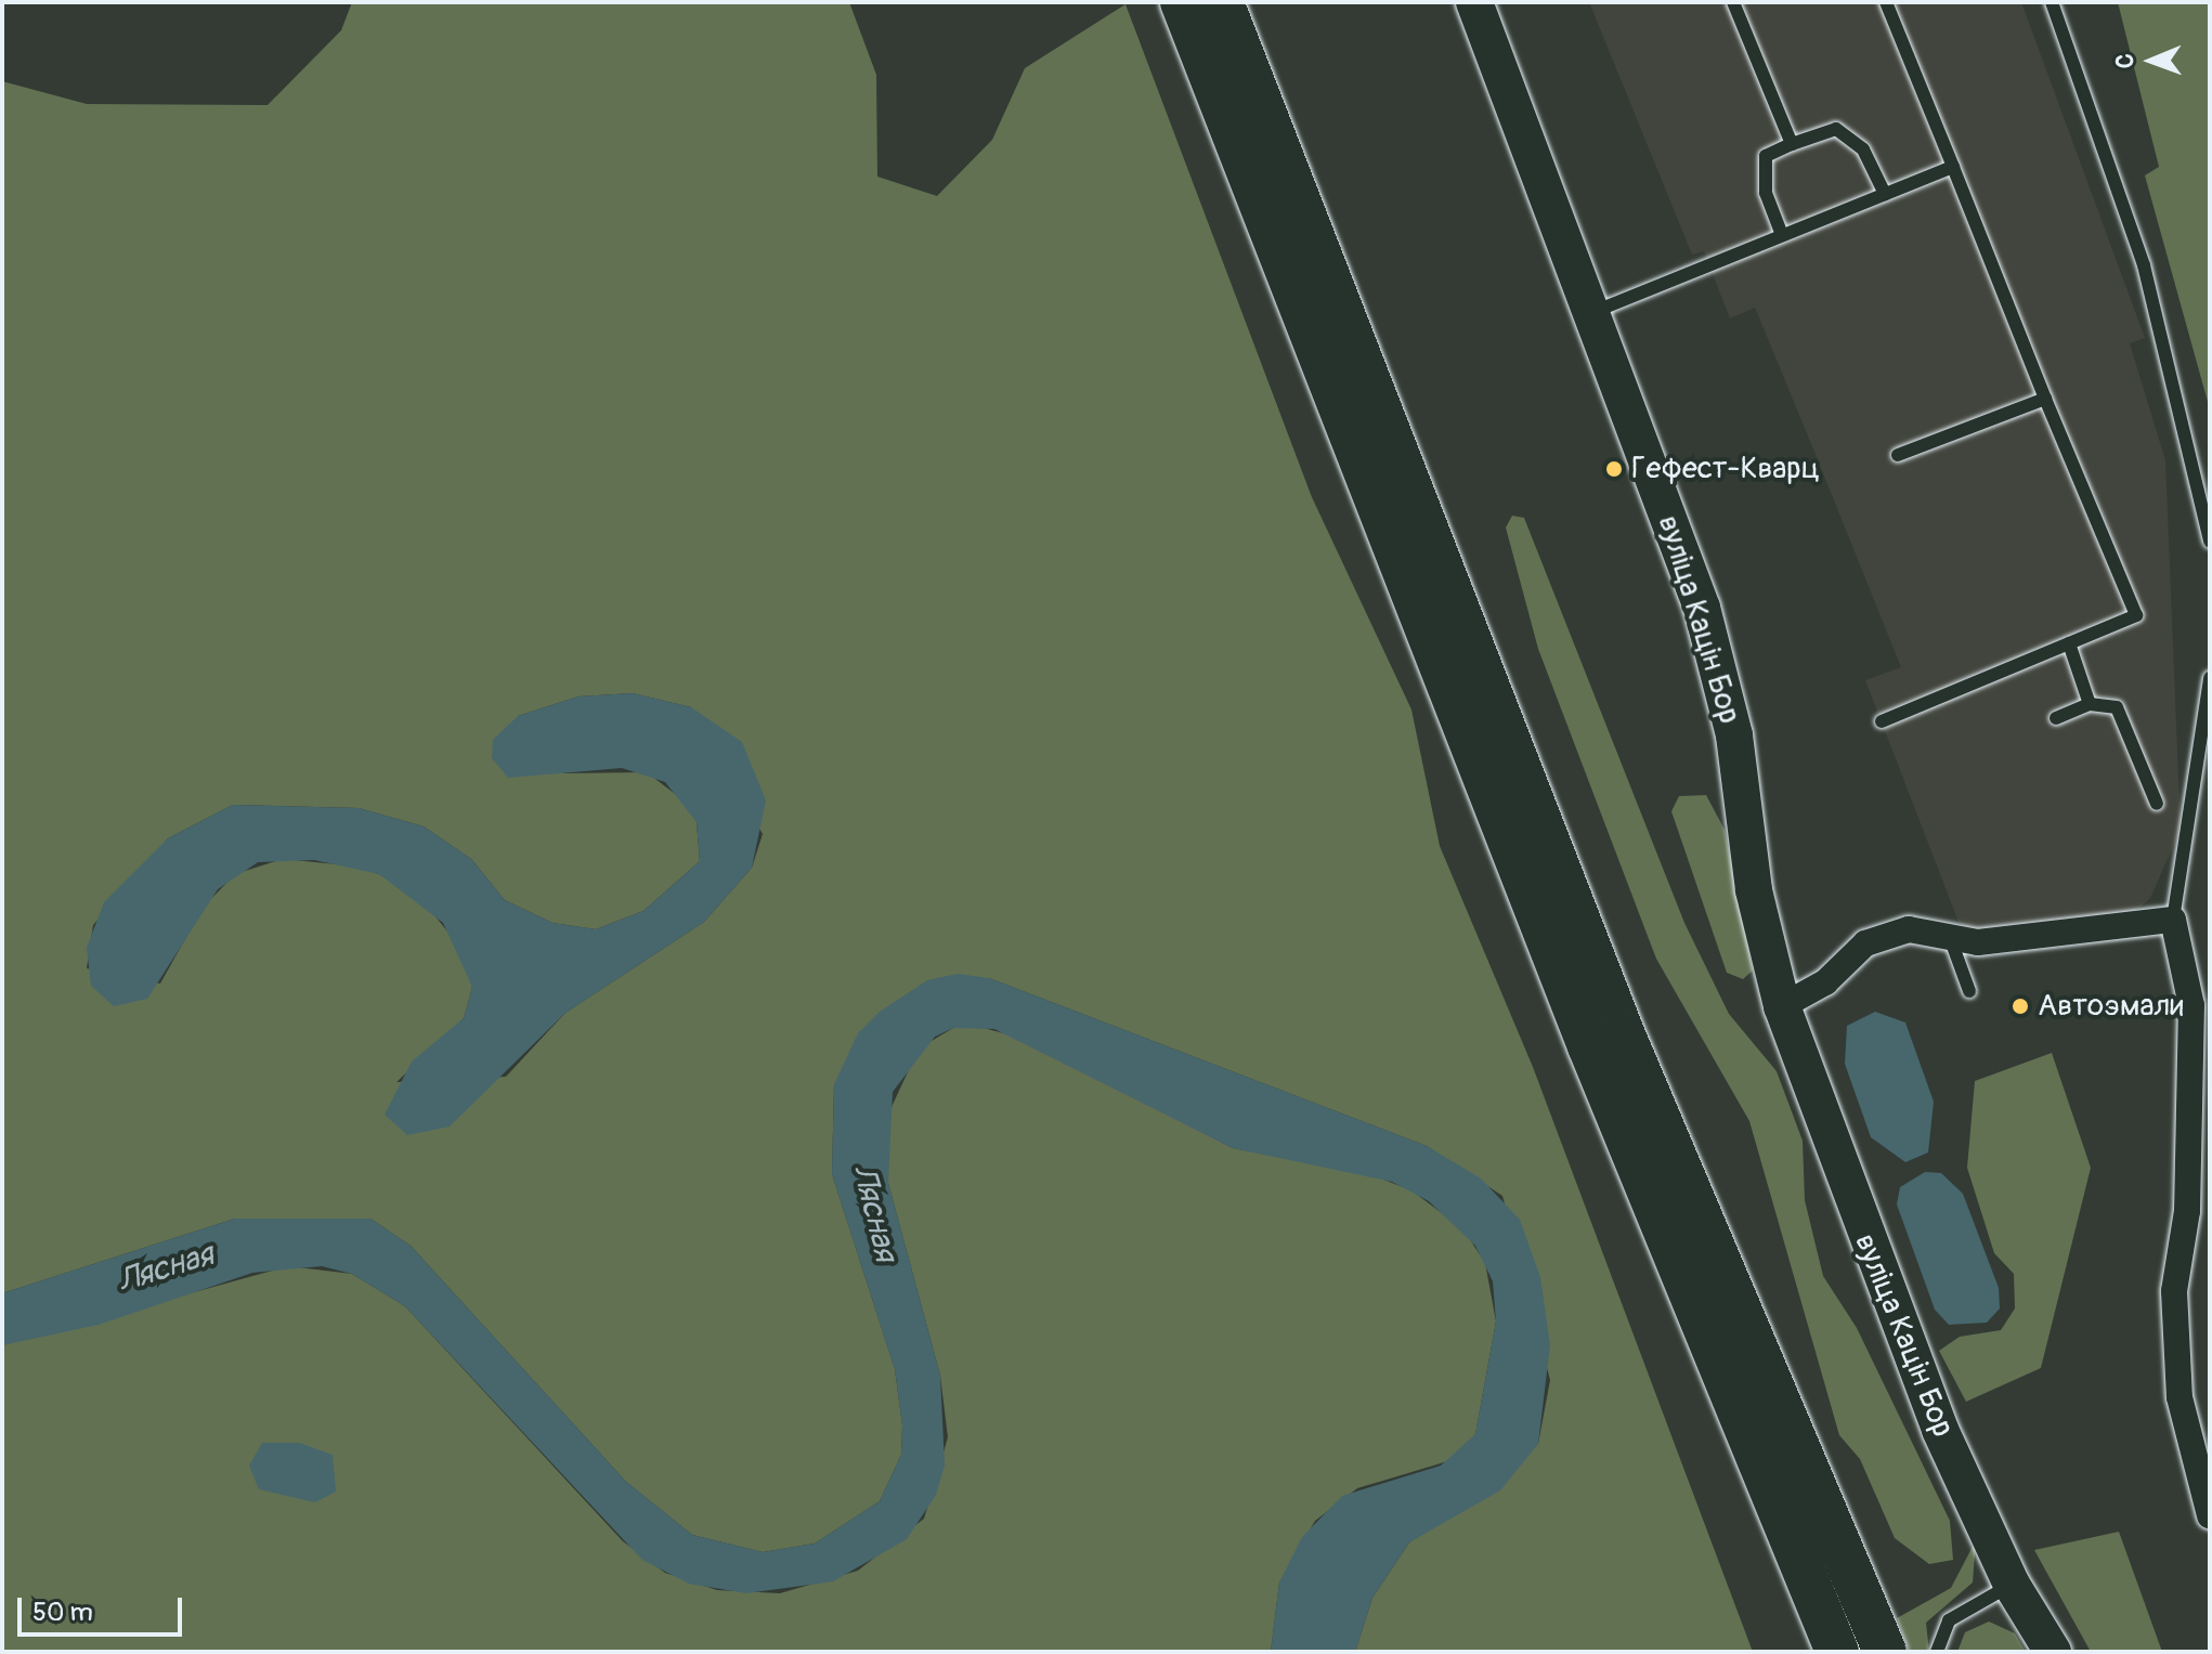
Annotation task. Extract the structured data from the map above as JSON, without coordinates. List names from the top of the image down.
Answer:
{
  "streets": {
    "main road": ["вуліца Кацін Бор"]
  },
  "water": ["Лясная"],
  "places": ["Гефест-Кварц", "Автоэмали"],
  "scale_bar": "50 m",
  "north": "left"
}
